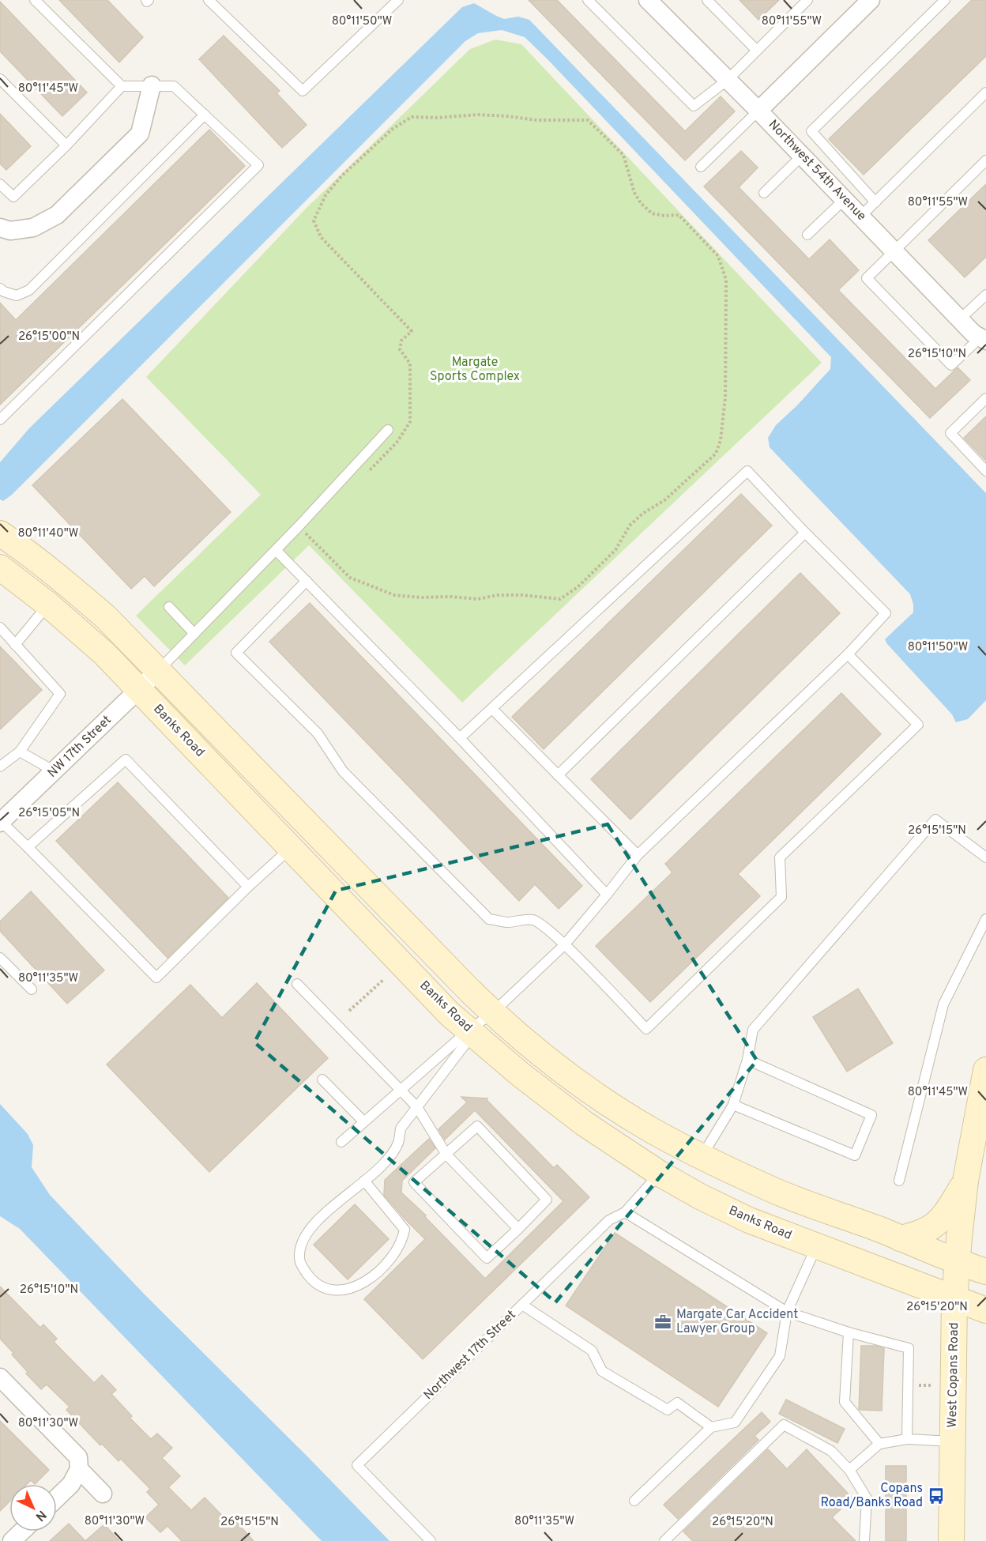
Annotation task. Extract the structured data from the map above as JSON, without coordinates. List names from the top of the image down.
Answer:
{
  "streets": {
    "street": [
      "Northwest 54th Avenue",
      "Banks Road",
      "NW 17th Street",
      "West Copans Road"
    ],
    "lane": ["Northwest 17th Street"]
  },
  "crossings": [
    ["Banks Road", "NW 17th Street"],
    ["Banks Road", "Northwest 17th Street"],
    ["Banks Road", "West Copans Road"]
  ],
  "parks": ["Margate Sports Complex"],
  "places": {
    "office": ["Margate Car Accident Lawyer Group"],
    "bus stop": ["Copans Road/Banks Road"]
  },
  "north": "bottom right",
  "coordinates": [
    "80°11'50\"W",
    "80°11'55\"W",
    "80°11'45\"W",
    "26°15'00\"N",
    "26°15'10\"N",
    "80°11'40\"W",
    "26°15'05\"N",
    "26°15'15\"N",
    "80°11'35\"W",
    "26°15'20\"N",
    "80°11'30\"W"
  ]
}
